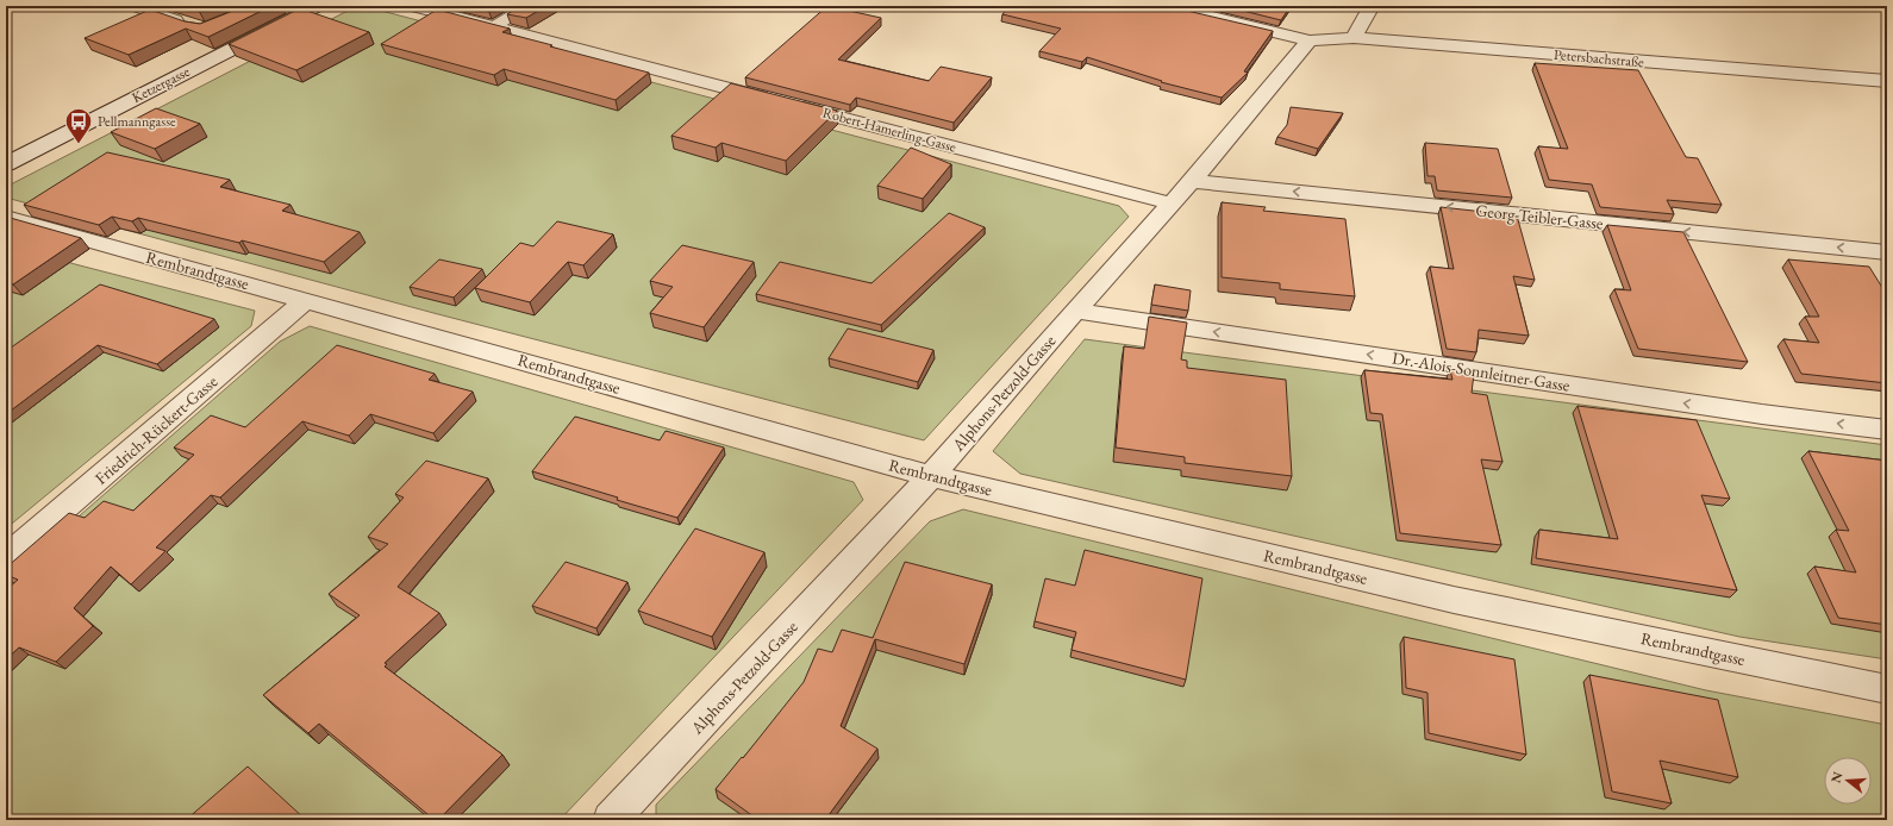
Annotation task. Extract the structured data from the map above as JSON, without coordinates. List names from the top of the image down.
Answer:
{
  "streets": {
    "street": [
      "Petersbachstraße",
      "Ketzergasse",
      "Robert-Hamerling-Gasse",
      "Georg-Teibler-Gasse",
      "Rembrandtgasse",
      "Dr.-Alois-Sonnleitner-Gasse",
      "Alphons-Petzold-Gasse",
      "Friedrich-Rückert-Gasse"
    ]
  },
  "crossings": [
    ["Petersbachstraße", "Alphons-Petzold-Gasse"],
    ["Robert-Hamerling-Gasse", "Alphons-Petzold-Gasse"],
    ["Georg-Teibler-Gasse", "Alphons-Petzold-Gasse"],
    ["Rembrandtgasse", "Alphons-Petzold-Gasse"],
    ["Rembrandtgasse", "Friedrich-Rückert-Gasse"],
    ["Dr.-Alois-Sonnleitner-Gasse", "Alphons-Petzold-Gasse"]
  ],
  "one_way": ["Georg-Teibler-Gasse", "Dr.-Alois-Sonnleitner-Gasse"],
  "places": {
    "bus stop": ["Pellmanngasse"]
  },
  "north": "left"
}
